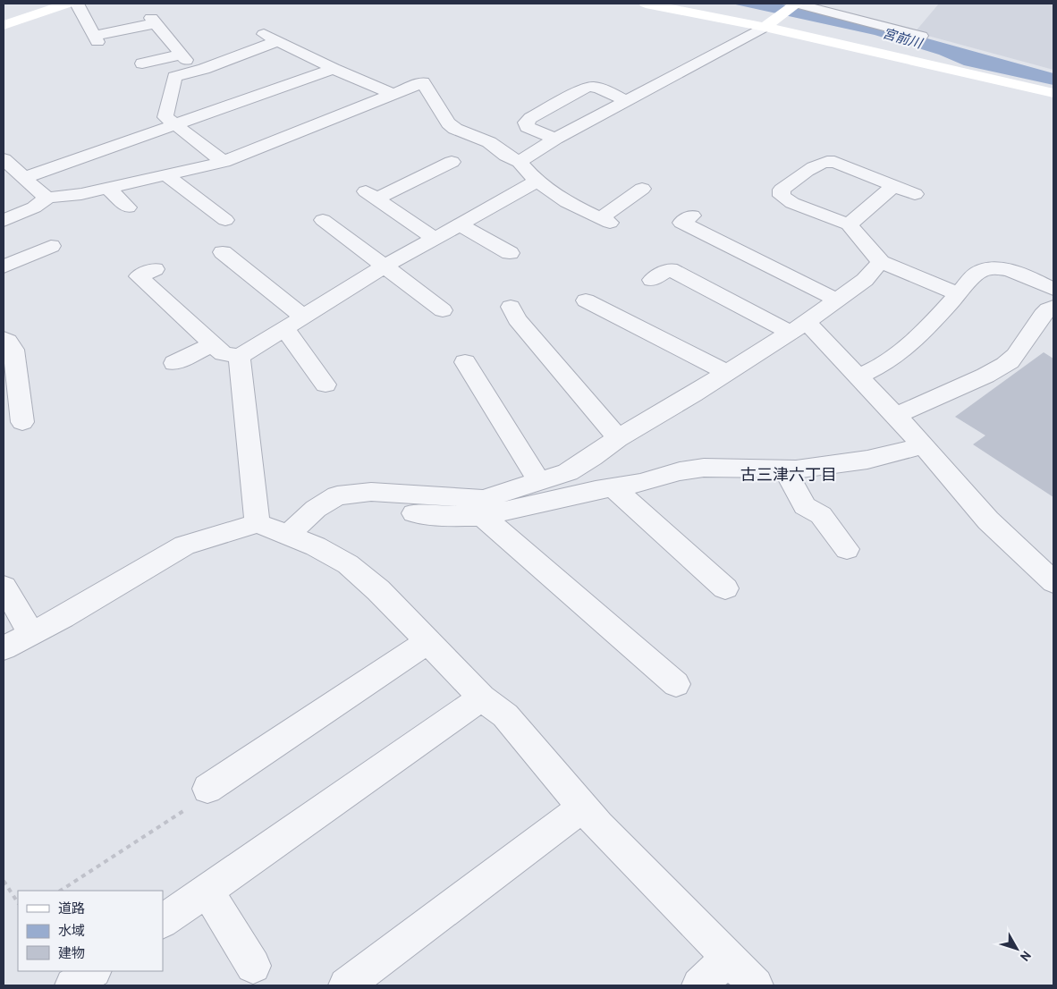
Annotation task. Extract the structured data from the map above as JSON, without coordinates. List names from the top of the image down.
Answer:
{
  "districts": ["古三津六丁目"],
  "water": ["宮前川"],
  "legend": ["道路", "水域", "建物"],
  "north": "bottom right"
}
